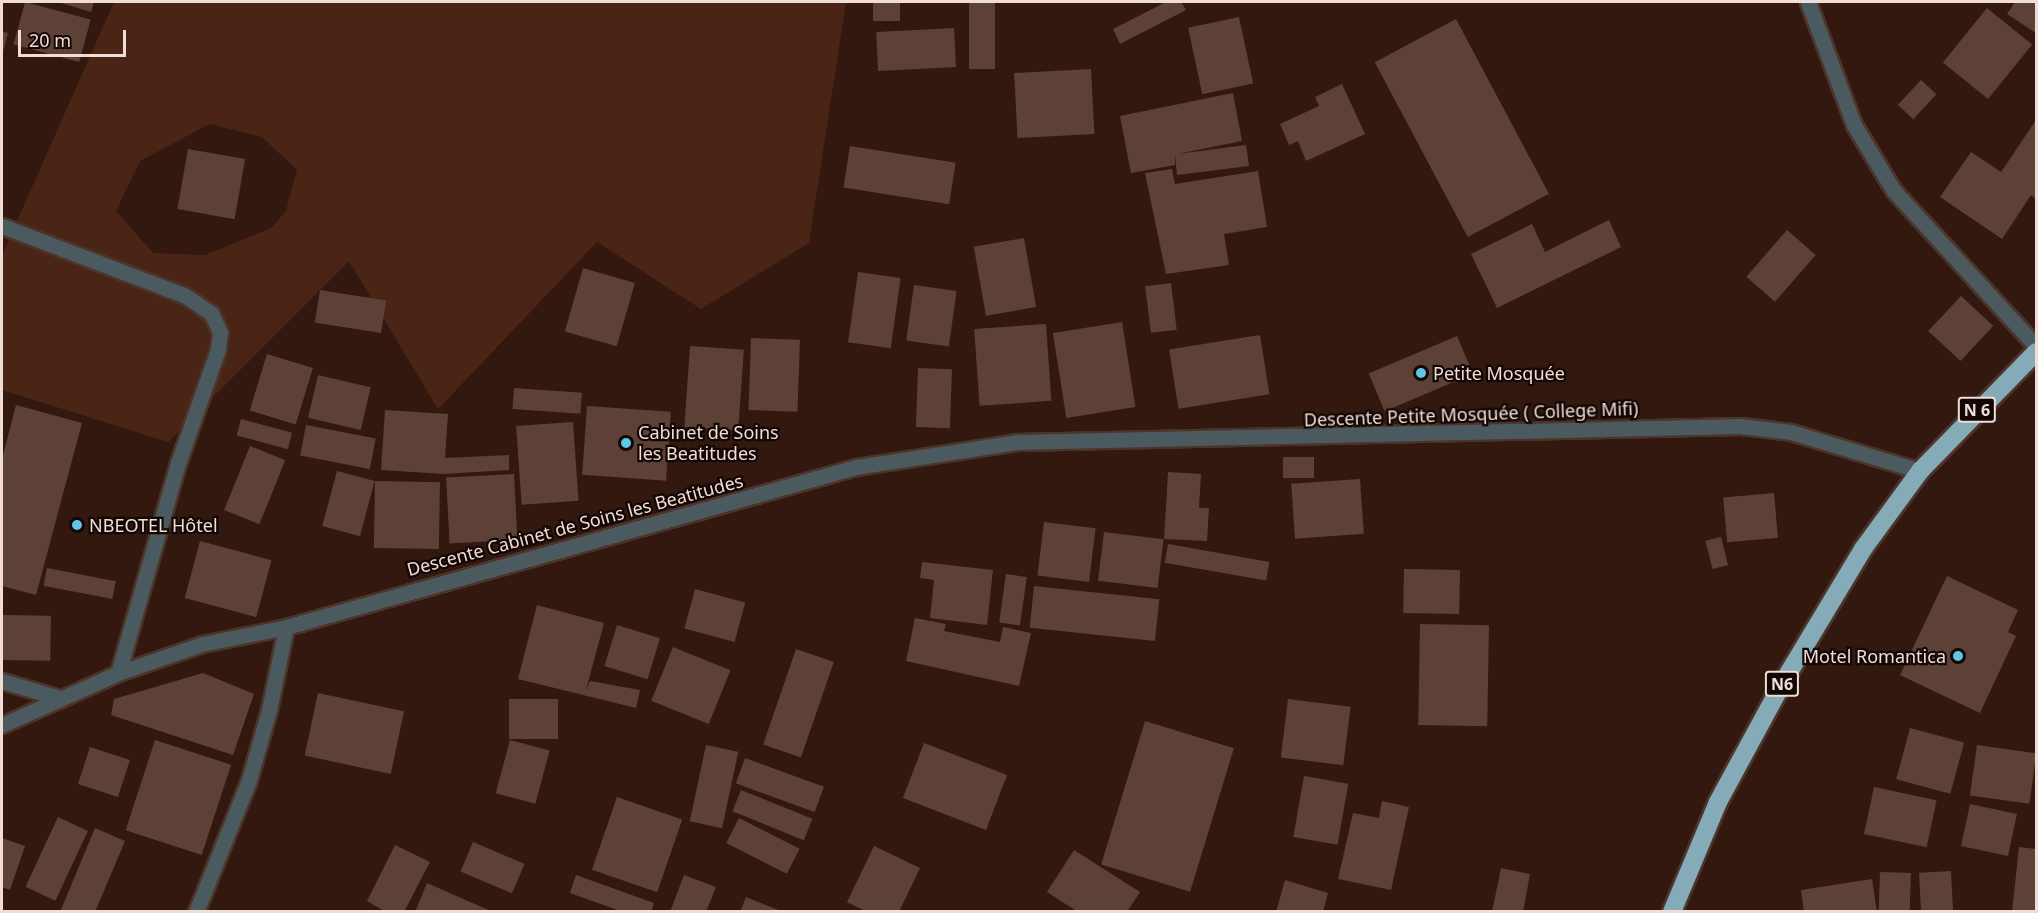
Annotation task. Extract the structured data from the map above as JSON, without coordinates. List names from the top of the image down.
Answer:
{
  "streets": {
    "highway": ["N 6", "N6"],
    "street": ["Descente Petite Mosquée ( College Mifi)", "Descente Cabinet de Soins les Beatitudes"]
  },
  "crossings": [
    ["N 6", "Descente Petite Mosquée ( College Mifi)"],
    ["N 6", "N6"],
    ["Descente Petite Mosquée ( College Mifi)", "Descente Cabinet de Soins les Beatitudes"],
    ["Descente Petite Mosquée ( College Mifi)", "N6"]
  ],
  "places": [
    "Petite Mosquée",
    "Cabinet de Soins les Beatitudes",
    "NBEOTEL Hôtel",
    "Motel Romantica"
  ],
  "scale_bar": "20 m"
}
